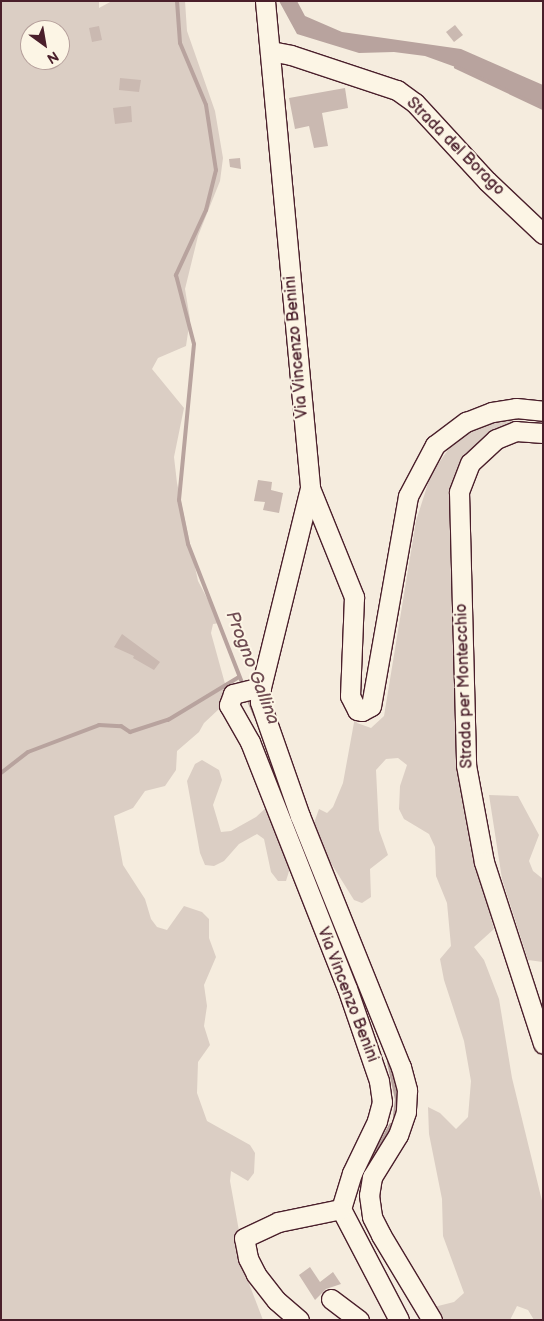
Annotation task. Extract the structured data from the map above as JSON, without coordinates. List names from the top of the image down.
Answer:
{
  "streets": {
    "street": ["Strada del Borago", "Via Vincenzo Benini", "Strada per Montecchio"]
  },
  "crossings": [
    ["Strada del Borago", "Via Vincenzo Benini"]
  ],
  "water": ["Progno Gallina"],
  "north": "bottom right"
}
